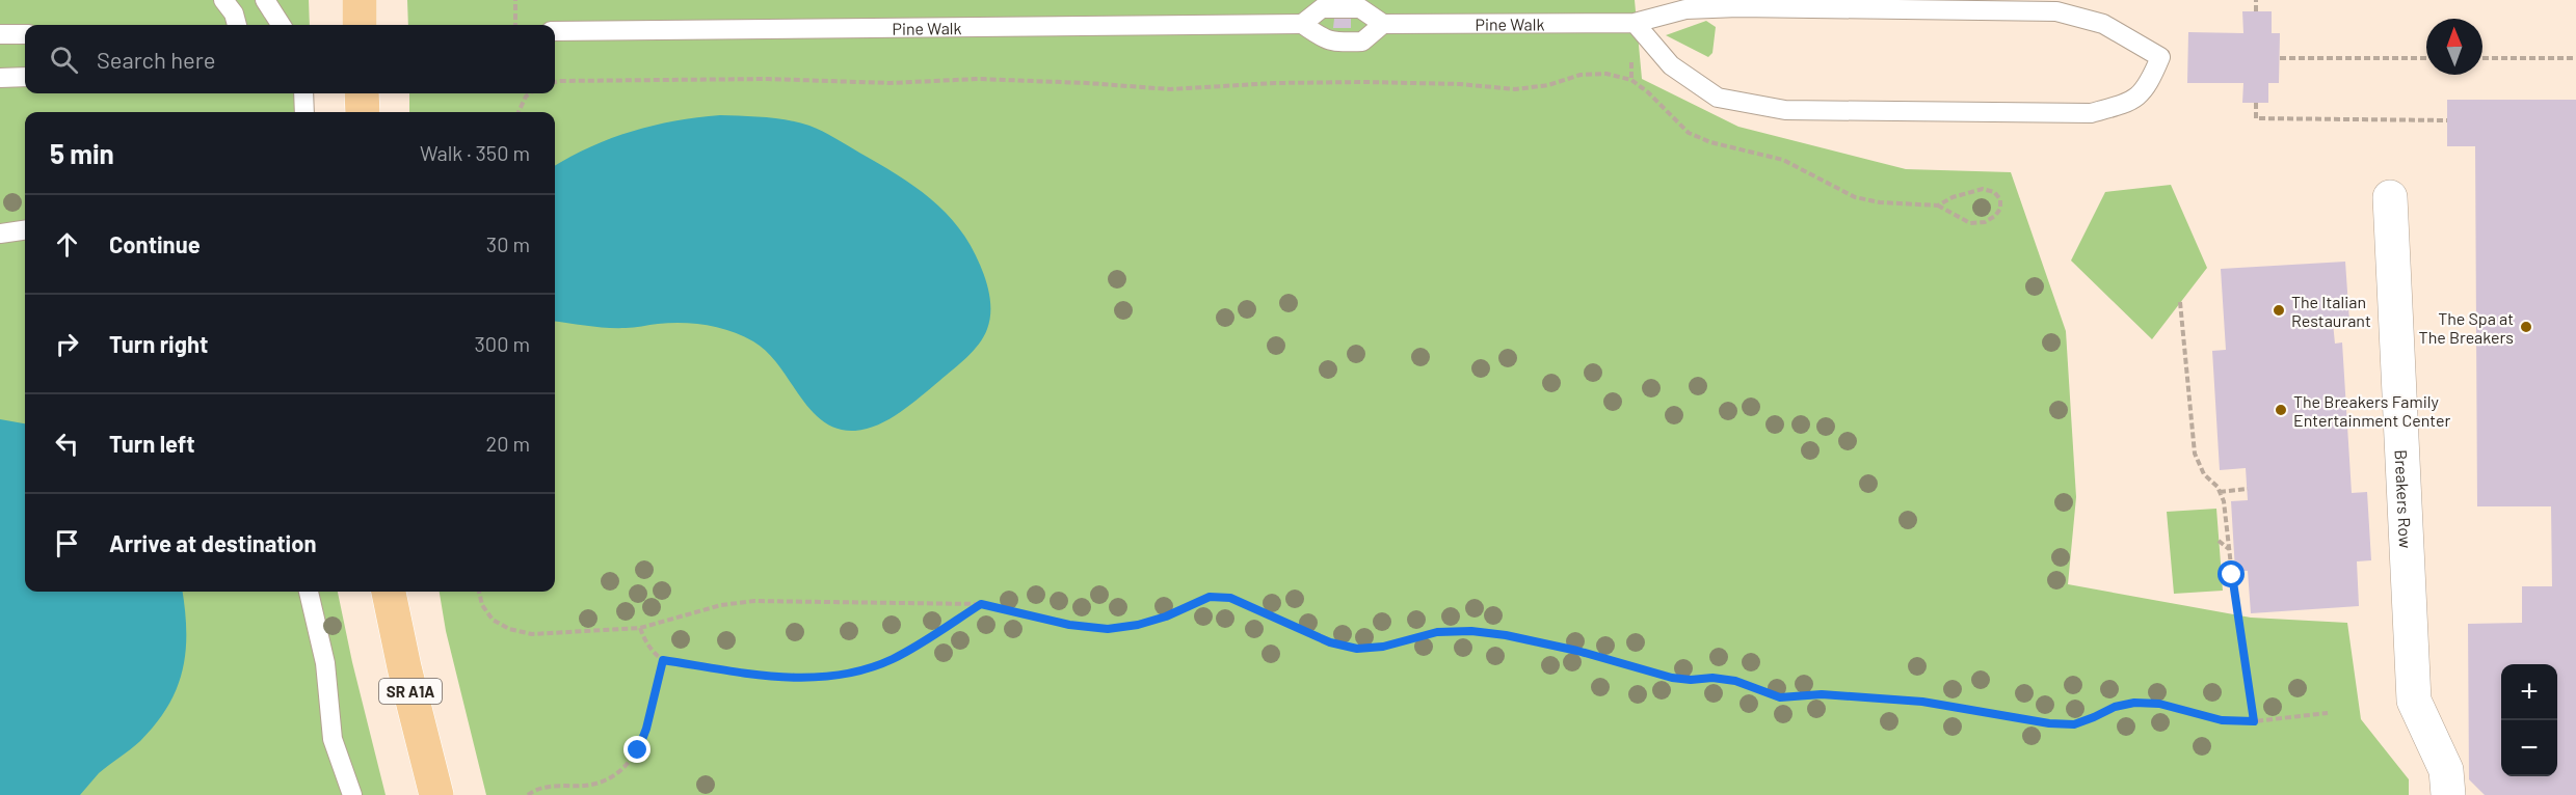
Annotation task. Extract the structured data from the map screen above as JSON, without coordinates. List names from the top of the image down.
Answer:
{
  "streets": {
    "main road": ["SR A1A"],
    "street": ["Breakers Row"],
    "lane": ["Pine Walk"]
  },
  "places": ["The Italian Restaurant", "The Spa at The Breakers", "The Breakers Family Entertainment Center"],
  "north": "top",
  "page": {
    "search": "Search here",
    "heading": ["5 min", "Walk · 350 m"],
    "list": [
      ["Continue", "30 m"],
      ["Turn right", "300 m"],
      ["Turn left", "20 m"],
      "Arrive at destination"
    ],
    "map_buttons": ["+", "−"]
  }
}
